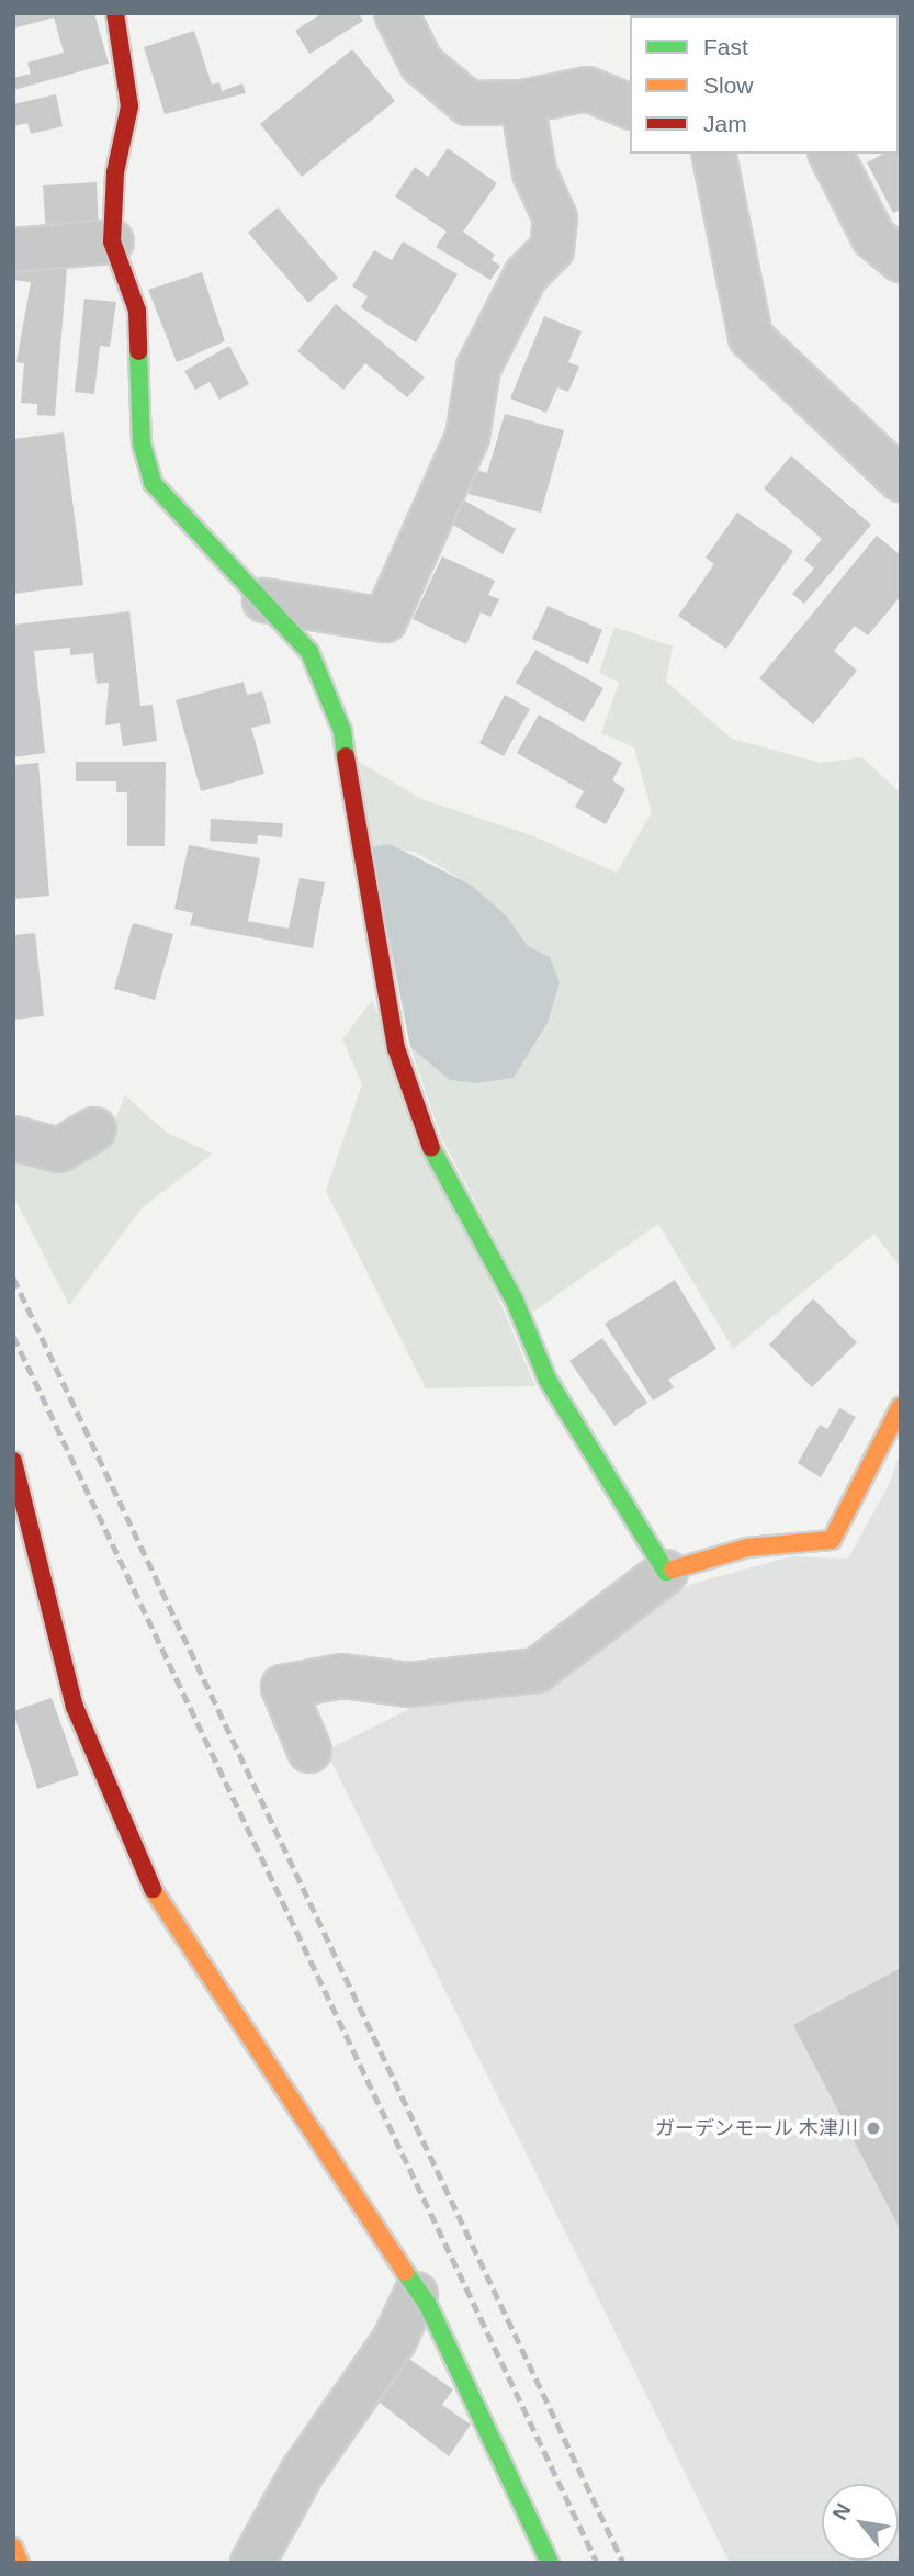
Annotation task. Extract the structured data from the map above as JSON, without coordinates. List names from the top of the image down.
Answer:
{
  "places": ["ガーデンモール 木津川"],
  "legend": ["Fast", "Slow", "Jam"],
  "north": "top left"
}
